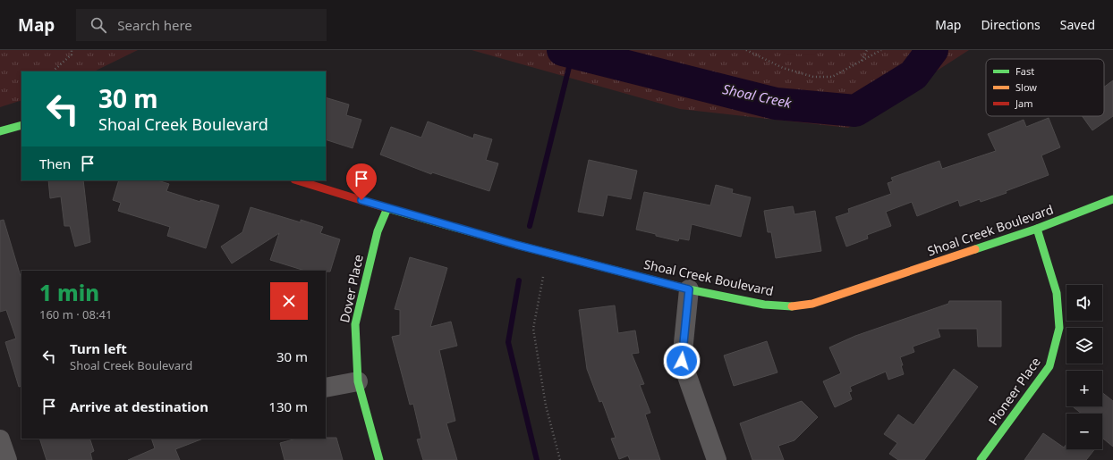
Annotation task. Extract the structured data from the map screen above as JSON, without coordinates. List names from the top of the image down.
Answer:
{
  "streets": {
    "street": ["Shoal Creek Boulevard", "Dover Place", "Pioneer Place"]
  },
  "crossings": [
    ["Shoal Creek Boulevard", "Dover Place"],
    ["Shoal Creek Boulevard", "Pioneer Place"]
  ],
  "water": ["Shoal Creek"],
  "legend": ["Fast", "Slow", "Jam"],
  "page": {
    "header": "Map",
    "search": "Search here",
    "nav": ["Map", "Directions", "Saved"],
    "turn": ["30 m", "Shoal Creek Boulevard"],
    "then": "Then",
    "heading": ["1 min", "160 m · 08:41"],
    "map_buttons": ["+", "−"],
    "list": [
      {
        "name": "Turn left",
        "note": "Shoal Creek Boulevard",
        "value": "30 m"
      },
      {
        "name": "Arrive at destination",
        "value": "130 m"
      }
    ]
  }
}
